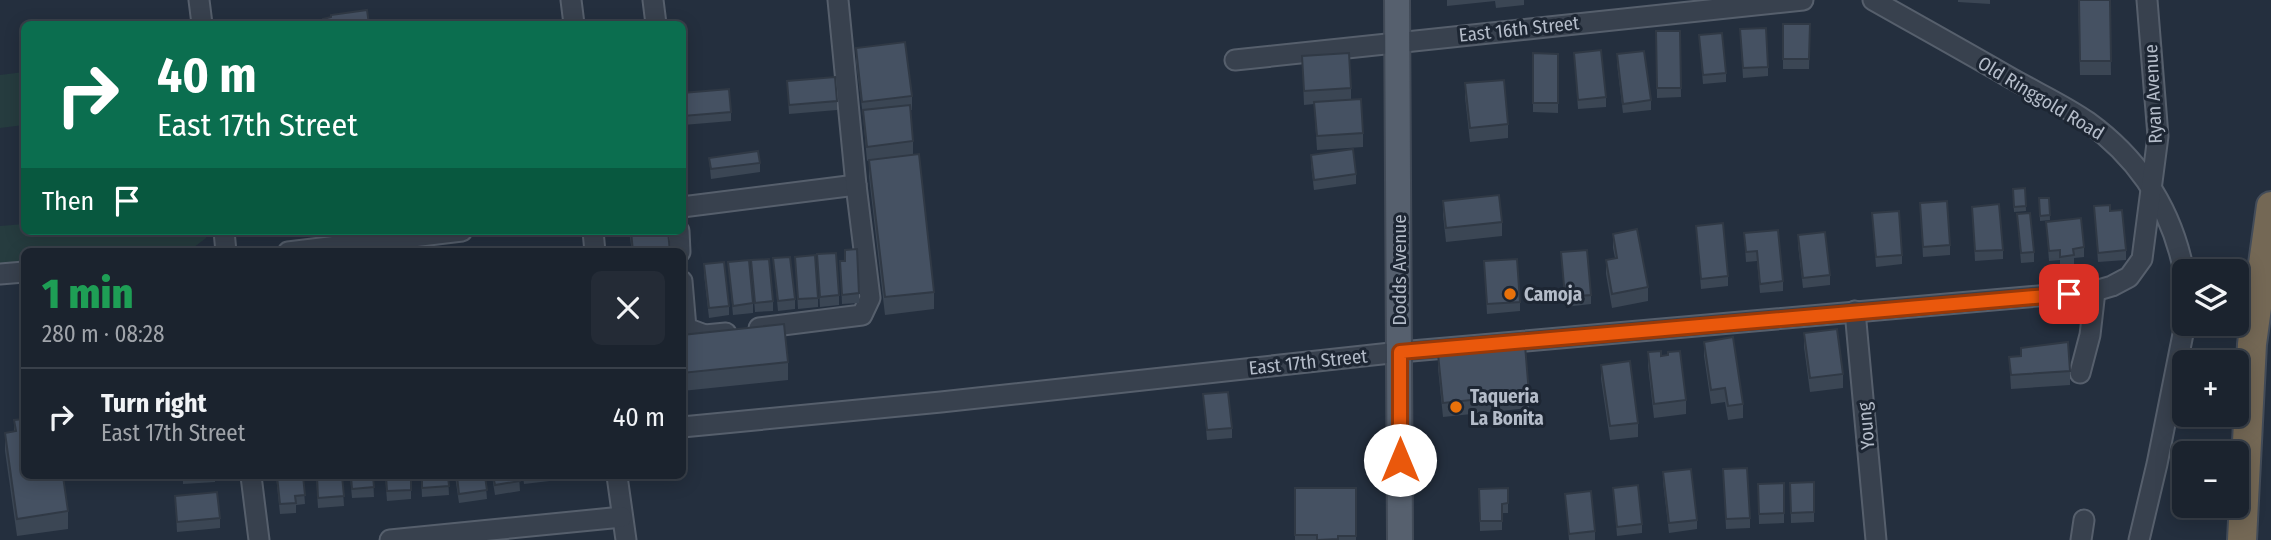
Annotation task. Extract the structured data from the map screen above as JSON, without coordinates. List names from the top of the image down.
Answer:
{
  "streets": {
    "main road": ["Dodds Avenue"],
    "street": [
      "East 16th Street",
      "Ryan Avenue",
      "Old Ringgold Road",
      "East 17th Street",
      "Young"
    ]
  },
  "crossings": [
    ["East 16th Street", "Dodds Avenue"],
    ["Ryan Avenue", "Old Ringgold Road"],
    ["Ryan Avenue", "East 17th Street"],
    ["Old Ringgold Road", "East 17th Street"],
    ["Dodds Avenue", "East 17th Street"],
    ["East 17th Street", "Young"]
  ],
  "places": ["Camoja", "Taqueria La Bonita"],
  "page": {
    "turn": ["40 m", "East 17th Street"],
    "then": "Then",
    "heading": ["1 min", "280 m · 08:28"],
    "map_buttons": ["+", "−"],
    "list": [
      {
        "name": "Turn right",
        "note": "East 17th Street",
        "value": "40 m"
      }
    ]
  }
}
